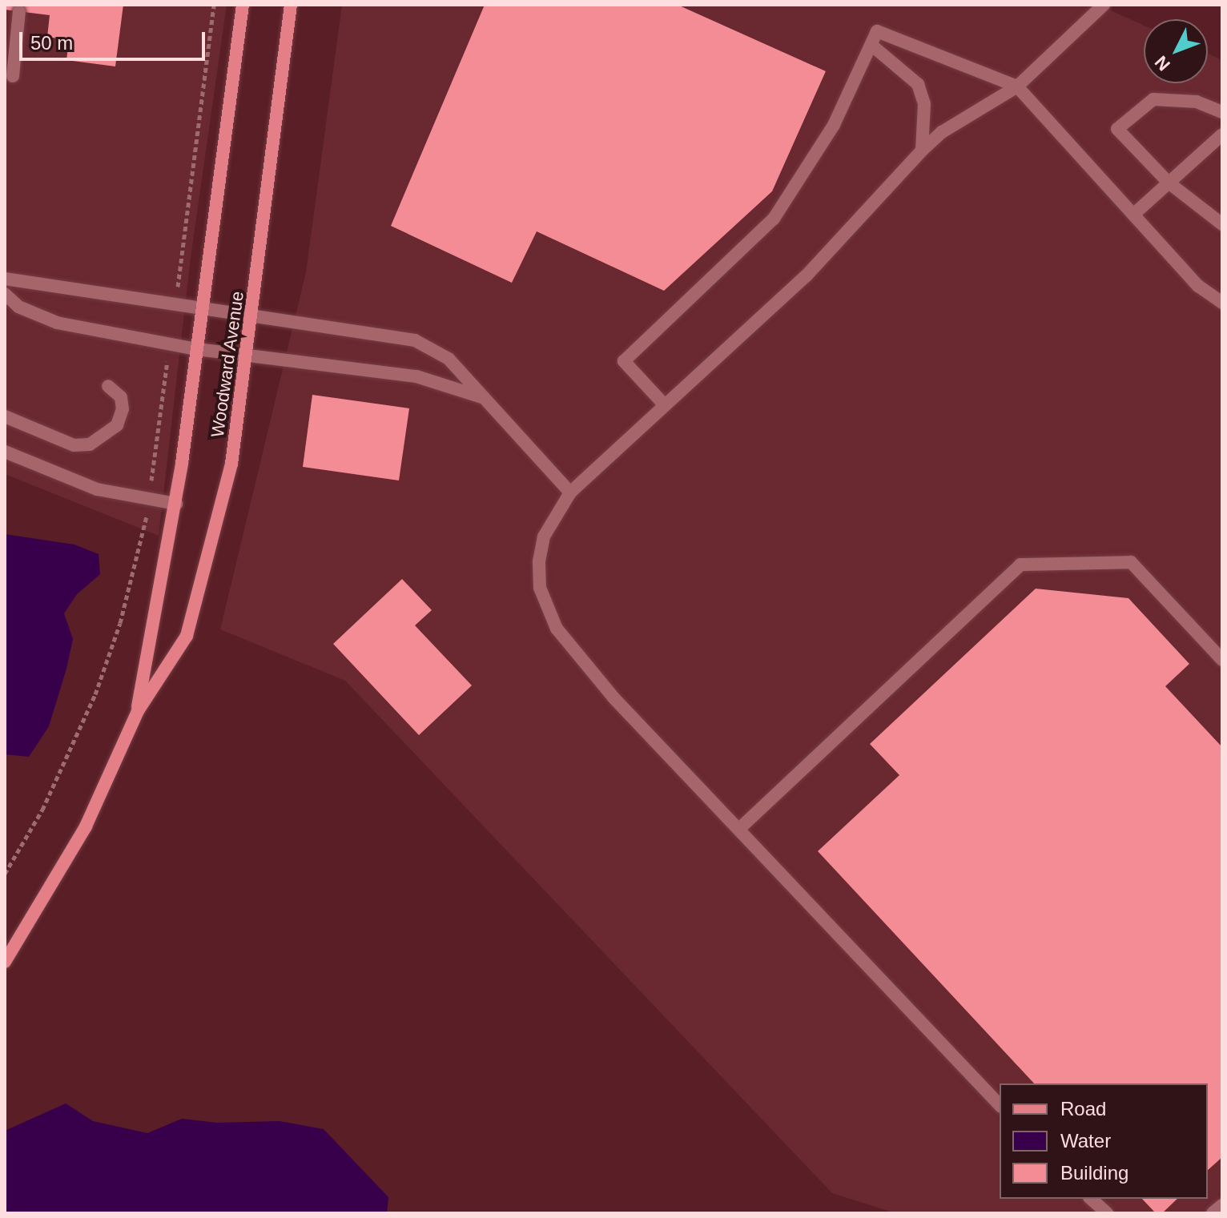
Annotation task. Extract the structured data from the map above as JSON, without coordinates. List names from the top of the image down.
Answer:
{
  "streets": {
    "main road": ["Woodward Avenue"]
  },
  "legend": ["Road", "Water", "Building"],
  "scale_bar": "50 m",
  "north": "bottom left"
}
